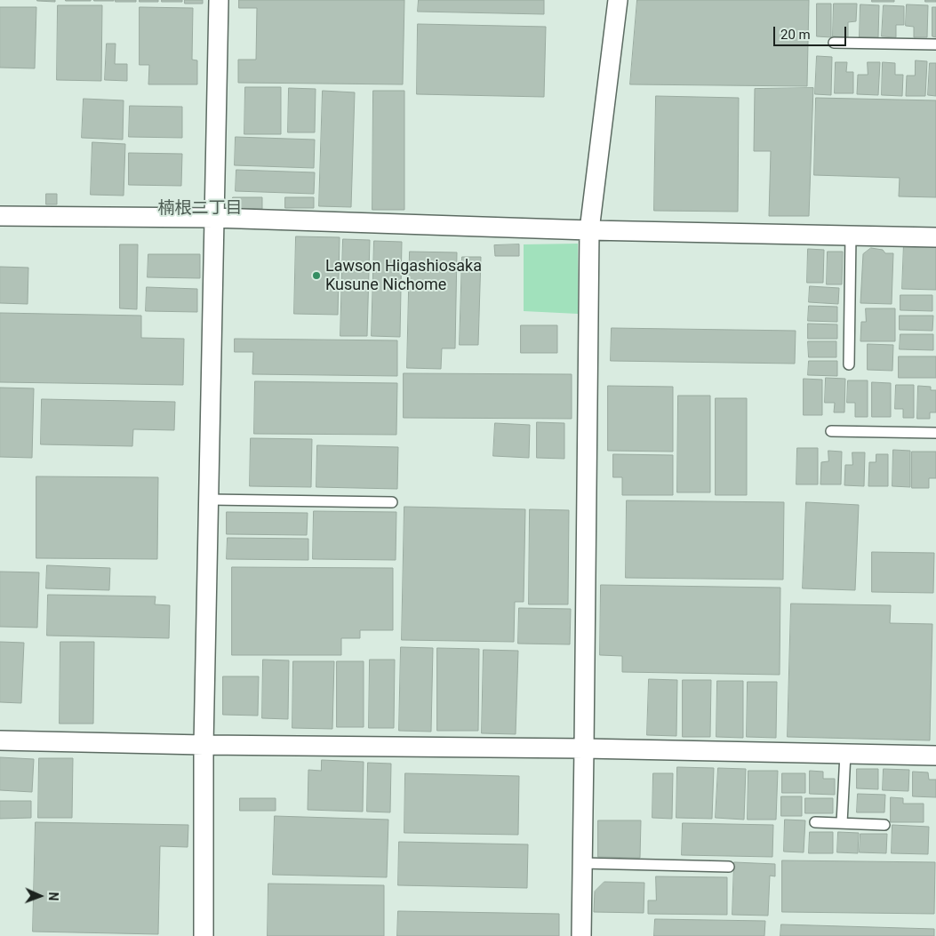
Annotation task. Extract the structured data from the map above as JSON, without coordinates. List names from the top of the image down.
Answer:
{
  "districts": ["楠根二丁目"],
  "places": ["Lawson Higashiosaka Kusune Nichome"],
  "scale_bar": "20 m",
  "north": "right"
}
